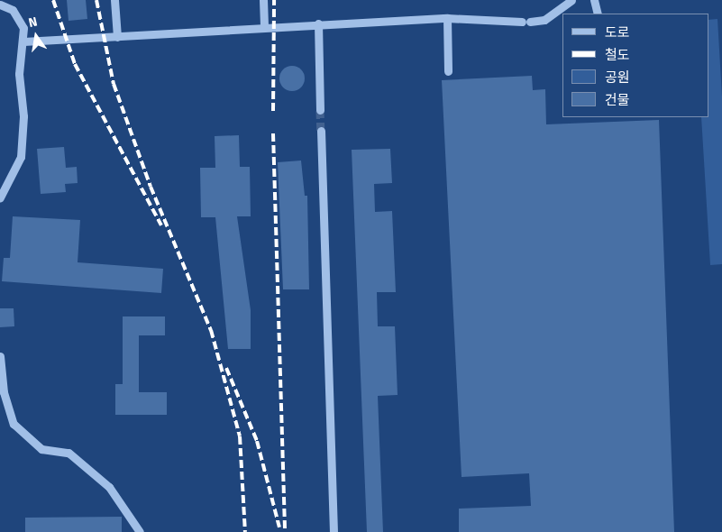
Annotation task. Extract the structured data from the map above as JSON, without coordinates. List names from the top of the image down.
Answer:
{
  "legend": [
    "도로",
    "철도",
    "공원",
    "건물"
  ],
  "north": "top"
}
